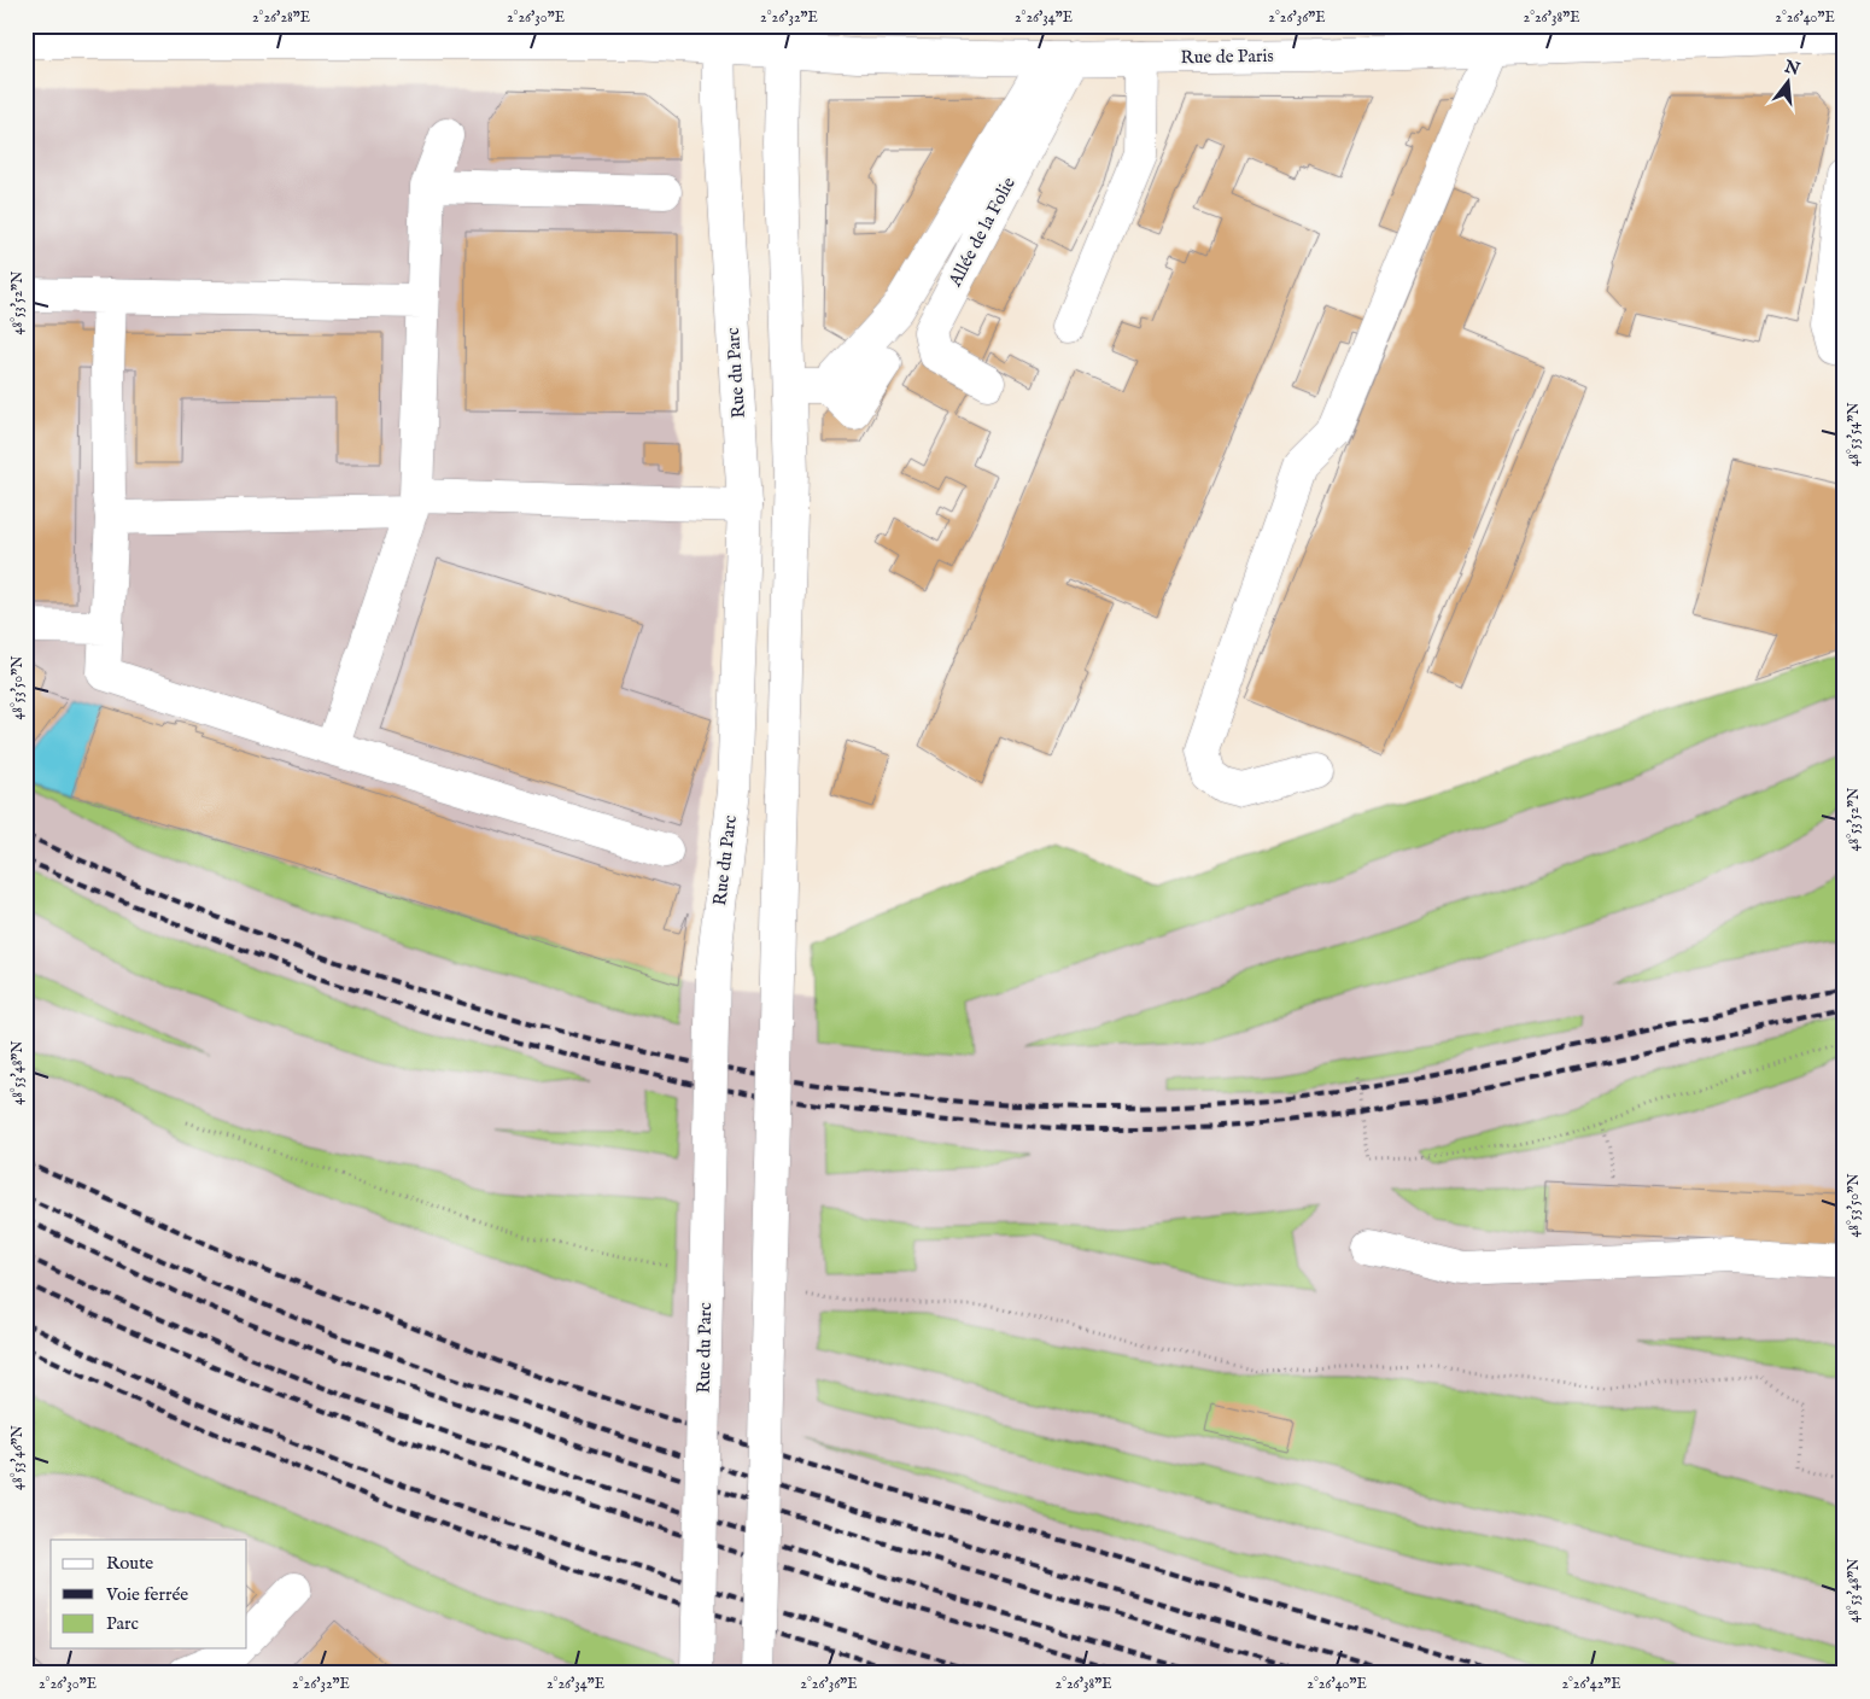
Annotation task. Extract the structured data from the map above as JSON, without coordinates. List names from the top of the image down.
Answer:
{
  "streets": {
    "main road": ["Rue de Paris", "Allée de la Folie", "Rue du Parc"]
  },
  "crossings": [
    ["Rue de Paris", "Allée de la Folie"],
    ["Rue de Paris", "Rue du Parc"]
  ],
  "legend": ["Route", "Voie ferrée", "Parc"],
  "north": "top",
  "coordinates": [
    "2°26'28\"E",
    "2°26'30\"E",
    "2°26'32\"E",
    "2°26'34\"E",
    "2°26'36\"E",
    "2°26'38\"E",
    "2°26'40\"E",
    "48°53'52\"N",
    "48°53'54\"N",
    "48°53'50\"N",
    "48°53'48\"N",
    "48°53'46\"N",
    "2°26'42\"E"
  ]
}
